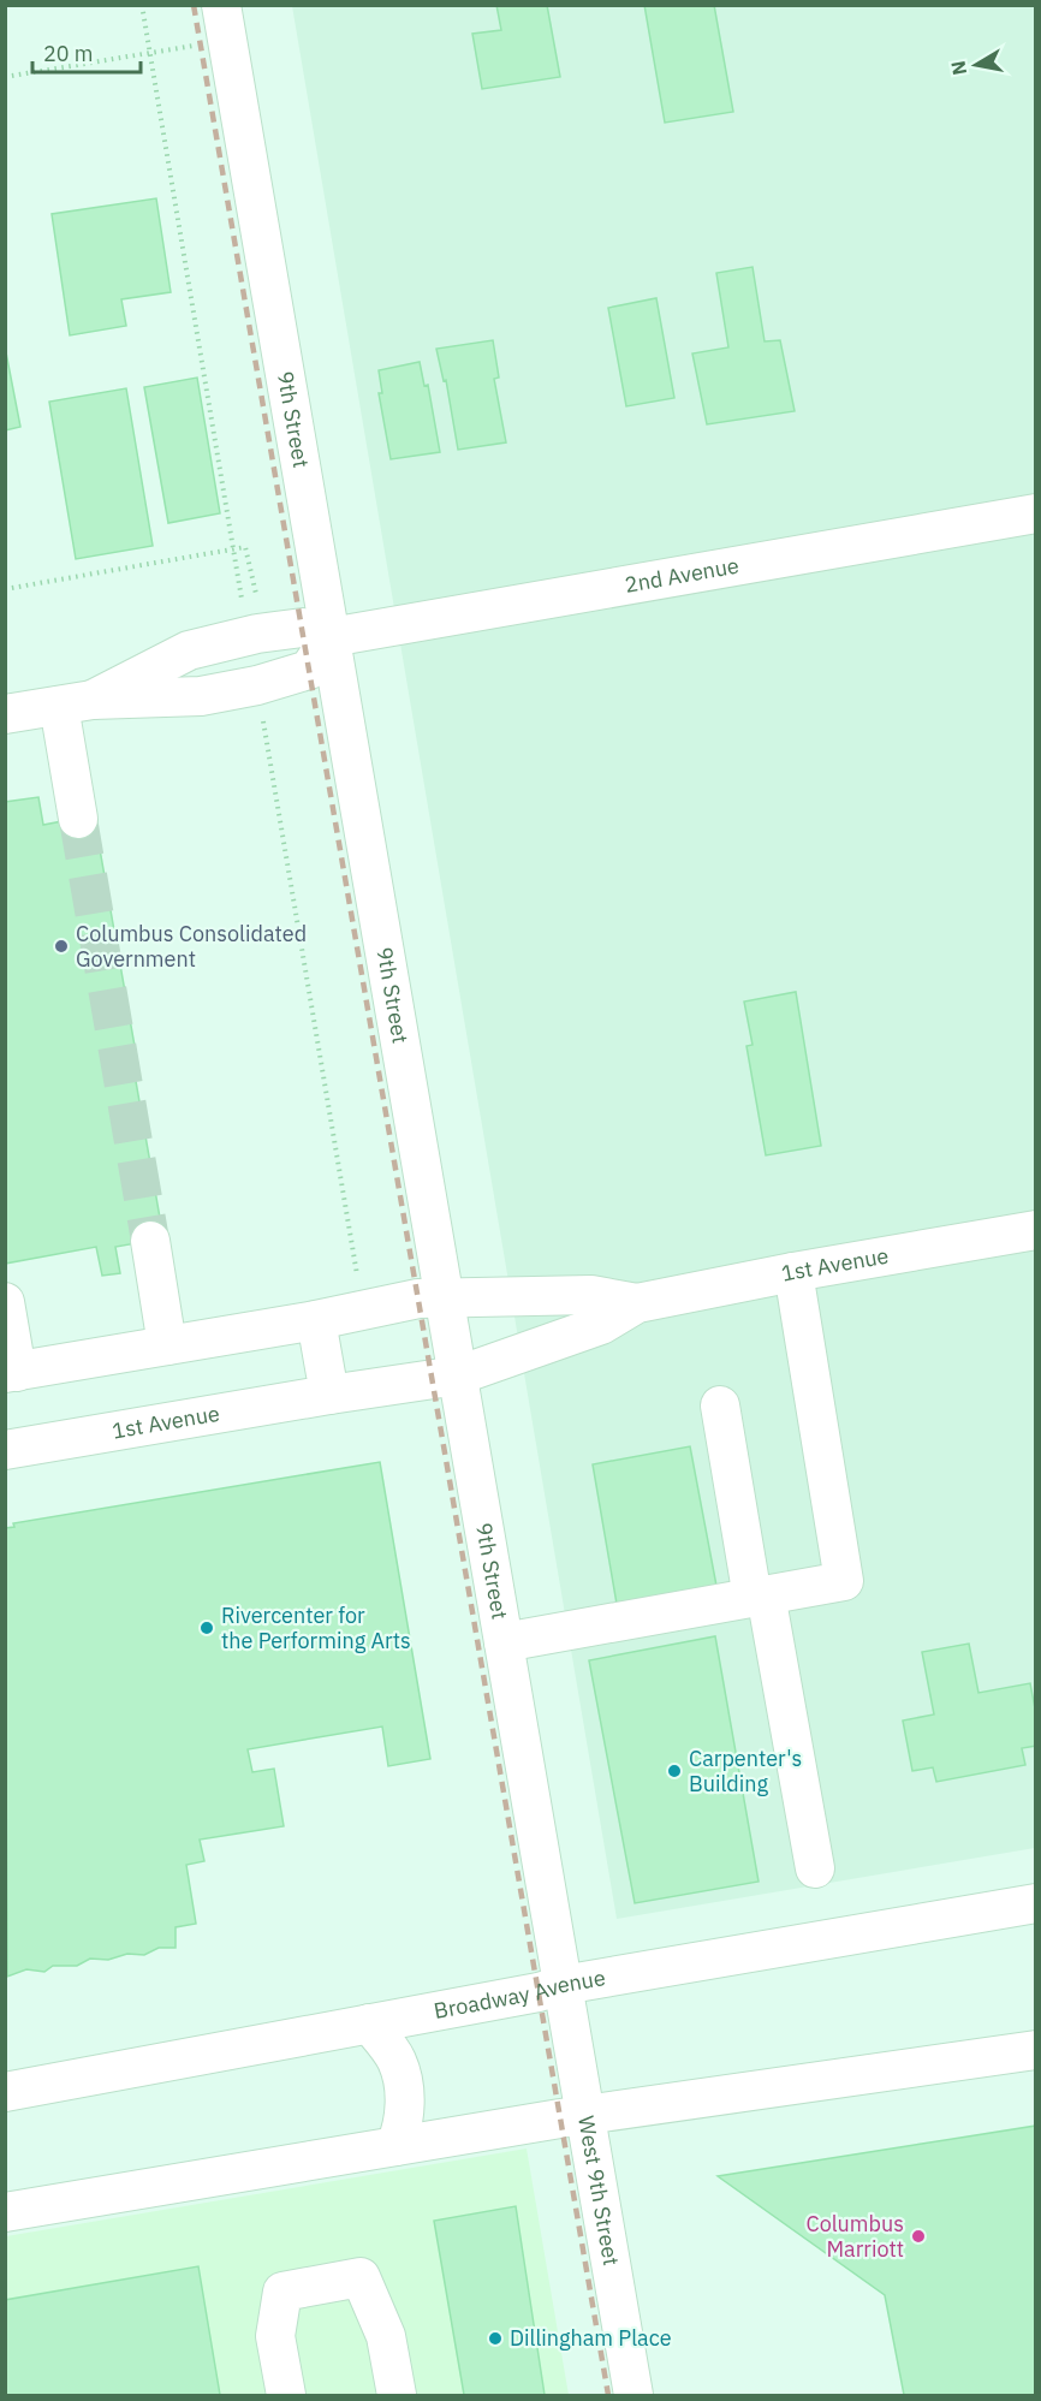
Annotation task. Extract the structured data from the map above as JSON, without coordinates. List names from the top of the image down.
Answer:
{
  "streets": {
    "street": [
      "9th Street",
      "2nd Avenue",
      "1st Avenue",
      "Broadway Avenue",
      "West 9th Street"
    ]
  },
  "crossings": [
    ["9th Street", "2nd Avenue"],
    ["9th Street", "1st Avenue"],
    ["9th Street", "Broadway Avenue"],
    ["9th Street", "West 9th Street"],
    ["Broadway Avenue", "West 9th Street"]
  ],
  "places": [
    "Columbus Consolidated Government",
    "Rivercenter for the Performing Arts",
    "Carpenter's Building",
    "Columbus Marriott",
    "Dillingham Place"
  ],
  "scale_bar": "20 m",
  "north": "left"
}
